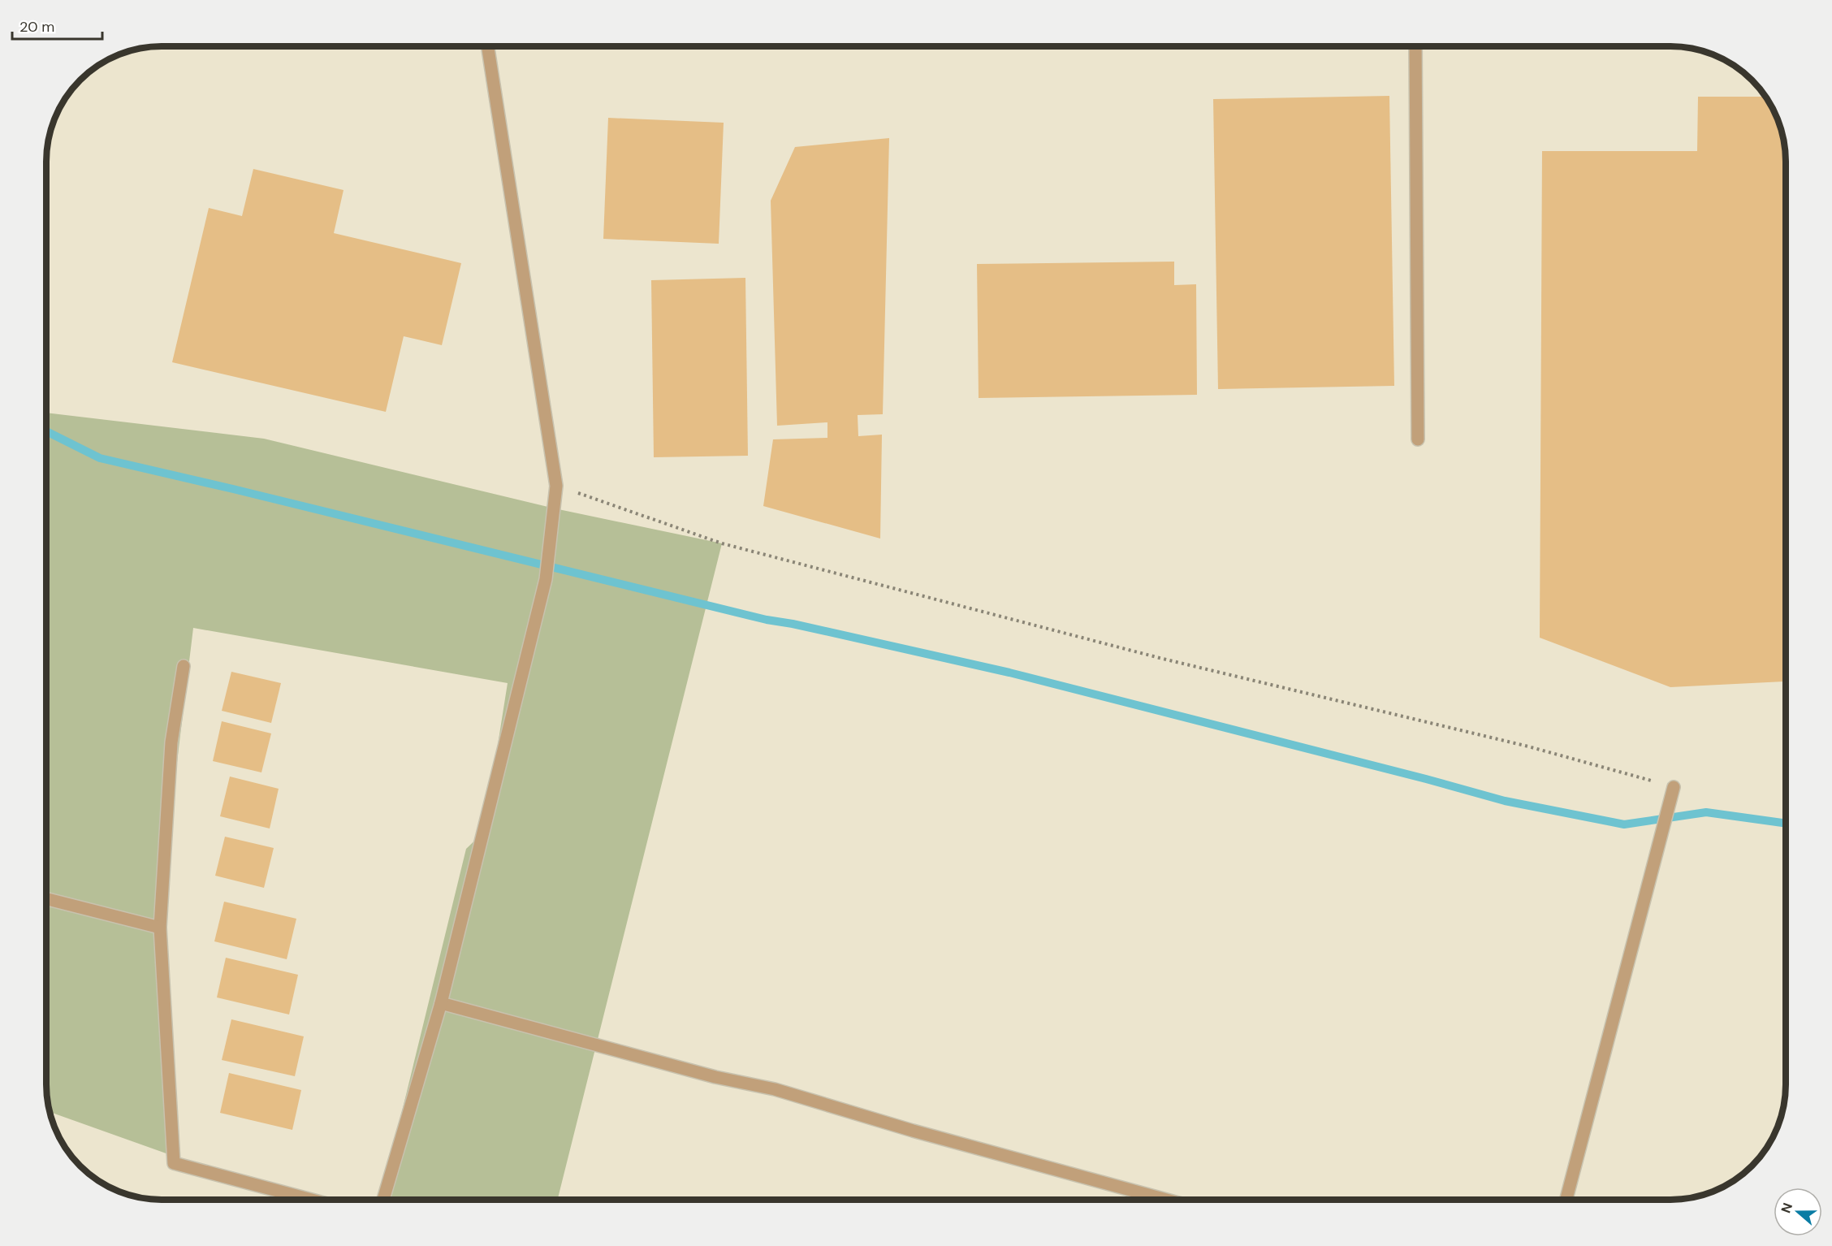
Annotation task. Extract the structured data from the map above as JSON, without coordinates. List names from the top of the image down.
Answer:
{
  "scale_bar": "20 m",
  "north": "left"
}
